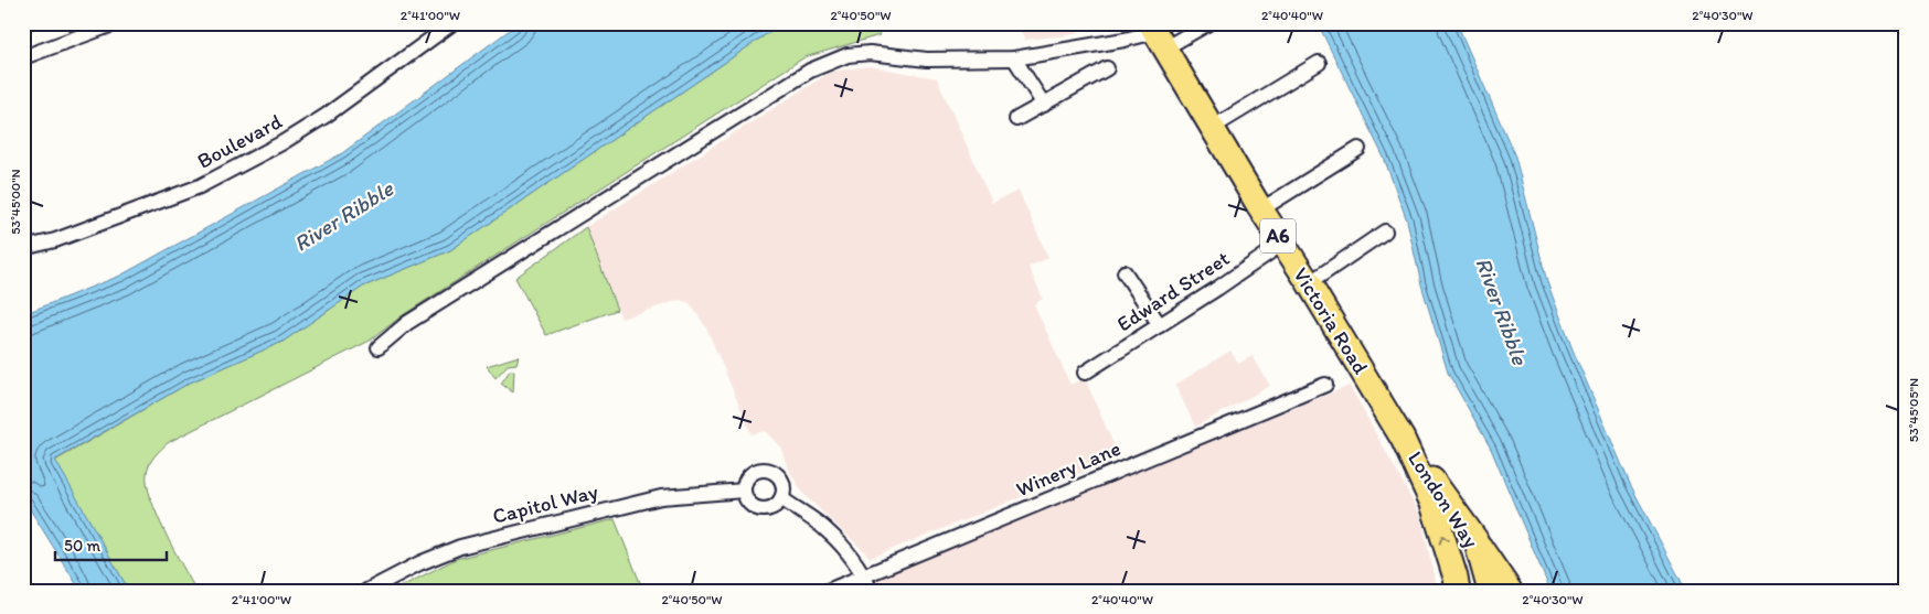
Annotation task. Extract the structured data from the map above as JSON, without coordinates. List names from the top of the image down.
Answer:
{
  "streets": {
    "highway": ["A6", "Victoria Road", "London Way"],
    "street": [
      "Boulevard",
      "Edward Street",
      "Winery Lane",
      "Capitol Way"
    ]
  },
  "crossings": [
    ["Edward Street", "Victoria Road"],
    ["Victoria Road", "London Way"]
  ],
  "water": ["River Ribble"],
  "scale_bar": "50 m",
  "coordinates": [
    "2°41'00\"W",
    "2°40'50\"W",
    "2°40'40\"W",
    "2°40'30\"W",
    "53°45'00\"N",
    "53°45'05\"N"
  ]
}
